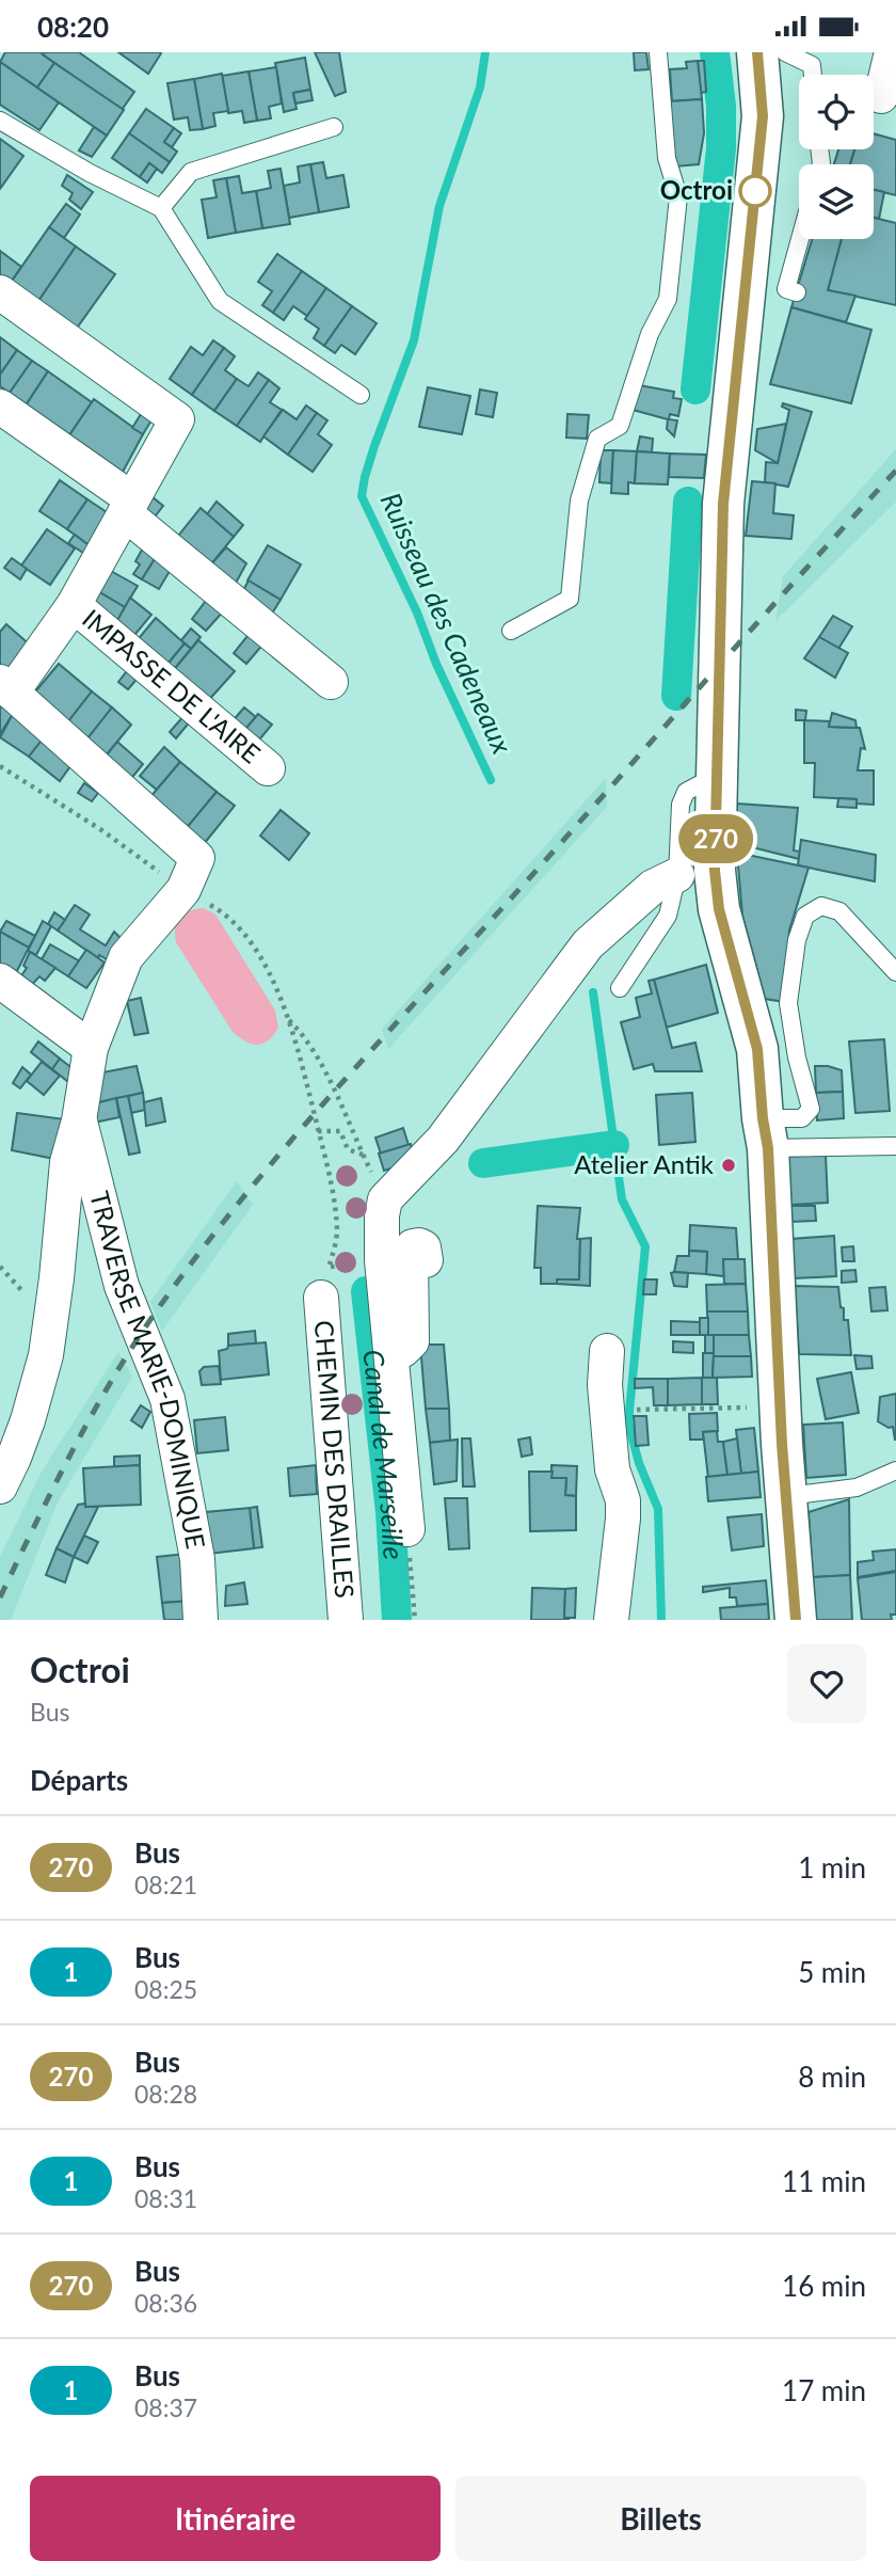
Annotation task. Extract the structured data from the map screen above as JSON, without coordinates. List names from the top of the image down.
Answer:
{
  "streets": {
    "street": ["IMPASSE DE L'AIRE", "TRAVERSE MARIE-DOMINIQUE", "CHEMIN DES DRAILLES"]
  },
  "water": ["Ruisseau des Cadeneaux", "Canal de Marseille"],
  "places": ["Octroi", "Atelier Antik"],
  "lines": ["bus line 270"],
  "page": {
    "status": "08:20",
    "on_map": "270",
    "heading": [
      ["Octroi", "Bus"],
      "Départs"
    ],
    "list": [
      {
        "mark": "270",
        "name": "Bus",
        "note": "08:21",
        "value": "1 min"
      },
      {
        "mark": "1",
        "name": "Bus",
        "note": "08:25",
        "value": "5 min"
      },
      {
        "mark": "270",
        "name": "Bus",
        "note": "08:28",
        "value": "8 min"
      },
      {
        "mark": "1",
        "name": "Bus",
        "note": "08:31",
        "value": "11 min"
      },
      {
        "mark": "270",
        "name": "Bus",
        "note": "08:36",
        "value": "16 min"
      },
      {
        "mark": "1",
        "name": "Bus",
        "note": "08:37",
        "value": "17 min"
      }
    ],
    "buttons": ["Itinéraire", "Billets"]
  }
}
